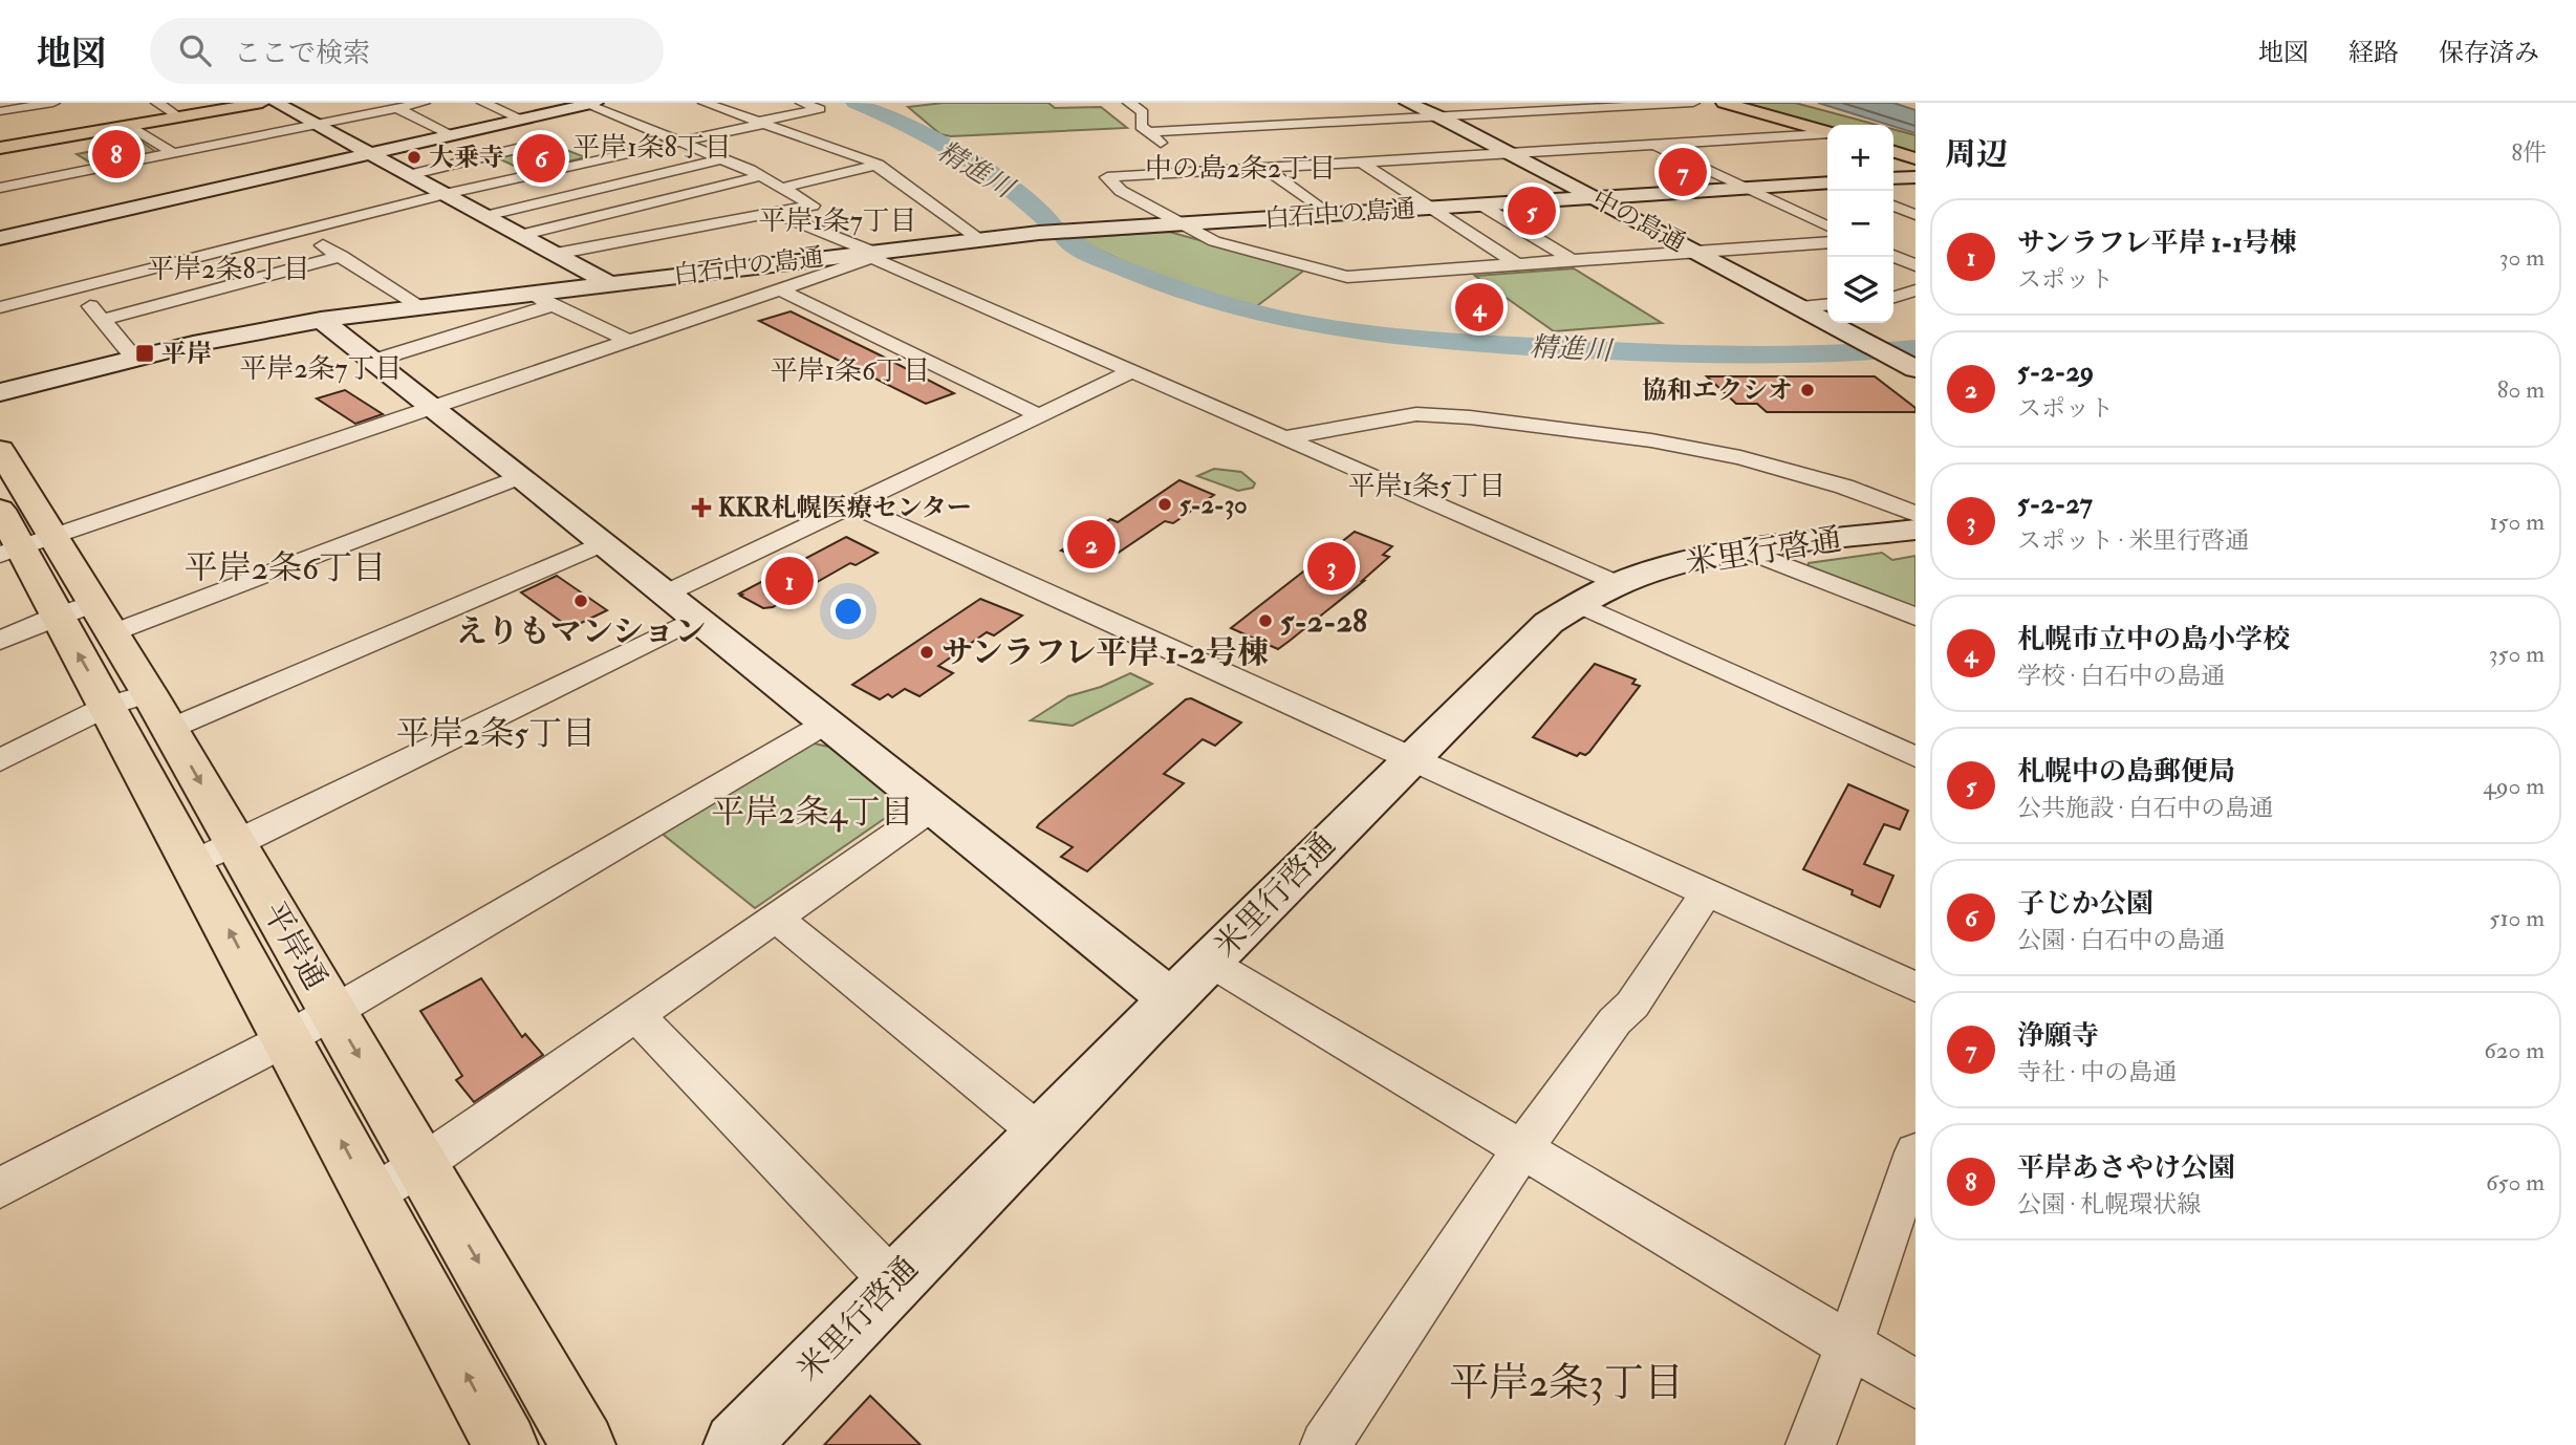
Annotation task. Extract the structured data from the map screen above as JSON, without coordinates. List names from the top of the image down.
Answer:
{
  "streets": {
    "main road": ["平岸通"],
    "street": ["白石中の島通", "中の島通", "米里行啓通"]
  },
  "crossings": [
    ["白石中の島通", "中の島通"]
  ],
  "districts": [
    "平岸1条8丁目",
    "中の島2条2丁目",
    "平岸1条7丁目",
    "平岸2条8丁目",
    "平岸2条7丁目",
    "平岸1条6丁目",
    "平岸1条5丁目",
    "平岸2条6丁目",
    "平岸2条5丁目",
    "平岸2条4丁目",
    "平岸2条3丁目"
  ],
  "water": ["精進川"],
  "places": {
    "other": [
      "大乗寺",
      "協和エクシオ",
      "5-2-30",
      "えりもマンション",
      "5-2-28",
      "サンラフレ平岸 1-2号棟"
    ],
    "transit": ["平岸"],
    "health": ["KKR札幌医療センター"]
  },
  "page": {
    "header": "地図",
    "search": "ここで検索",
    "nav": ["地図", "経路", "保存済み"],
    "heading": ["周辺", "8件"],
    "map_buttons": ["+", "−"],
    "pins": [
      "8",
      "6",
      "7",
      "5",
      "4",
      "2",
      "3",
      "1"
    ],
    "list": [
      {
        "mark": "1",
        "name": "サンラフレ平岸 1-1号棟",
        "note": "スポット",
        "value": "30 m"
      },
      {
        "mark": "2",
        "name": "5-2-29",
        "note": "スポット",
        "value": "80 m"
      },
      {
        "mark": "3",
        "name": "5-2-27",
        "note": "スポット · 米里行啓通",
        "value": "150 m"
      },
      {
        "mark": "4",
        "name": "札幌市立中の島小学校",
        "note": "学校 · 白石中の島通",
        "value": "350 m"
      },
      {
        "mark": "5",
        "name": "札幌中の島郵便局",
        "note": "公共施設 · 白石中の島通",
        "value": "490 m"
      },
      {
        "mark": "6",
        "name": "子じか公園",
        "note": "公園 · 白石中の島通",
        "value": "510 m"
      },
      {
        "mark": "7",
        "name": "浄願寺",
        "note": "寺社 · 中の島通",
        "value": "620 m"
      },
      {
        "mark": "8",
        "name": "平岸あさやけ公園",
        "note": "公園 · 札幌環状線",
        "value": "650 m"
      }
    ]
  }
}
